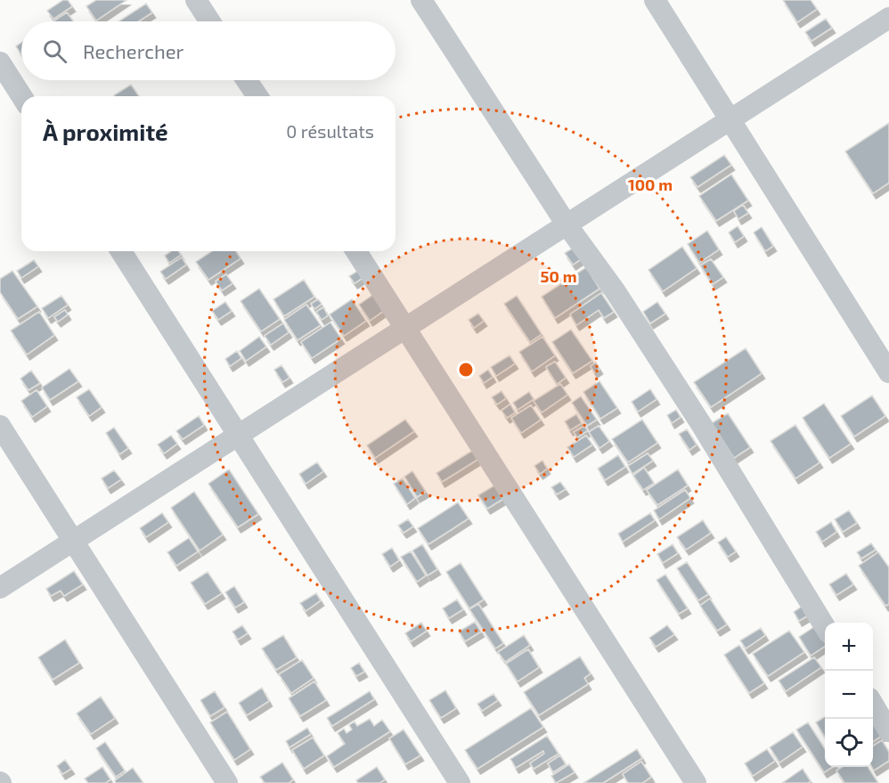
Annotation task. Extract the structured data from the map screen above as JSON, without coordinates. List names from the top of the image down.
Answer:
{
  "page": {
    "search": "Rechercher",
    "heading": ["À proximité", "0 résultats"],
    "map_buttons": ["+", "−"]
  },
  "rings": ["100 m", "50 m"]
}
